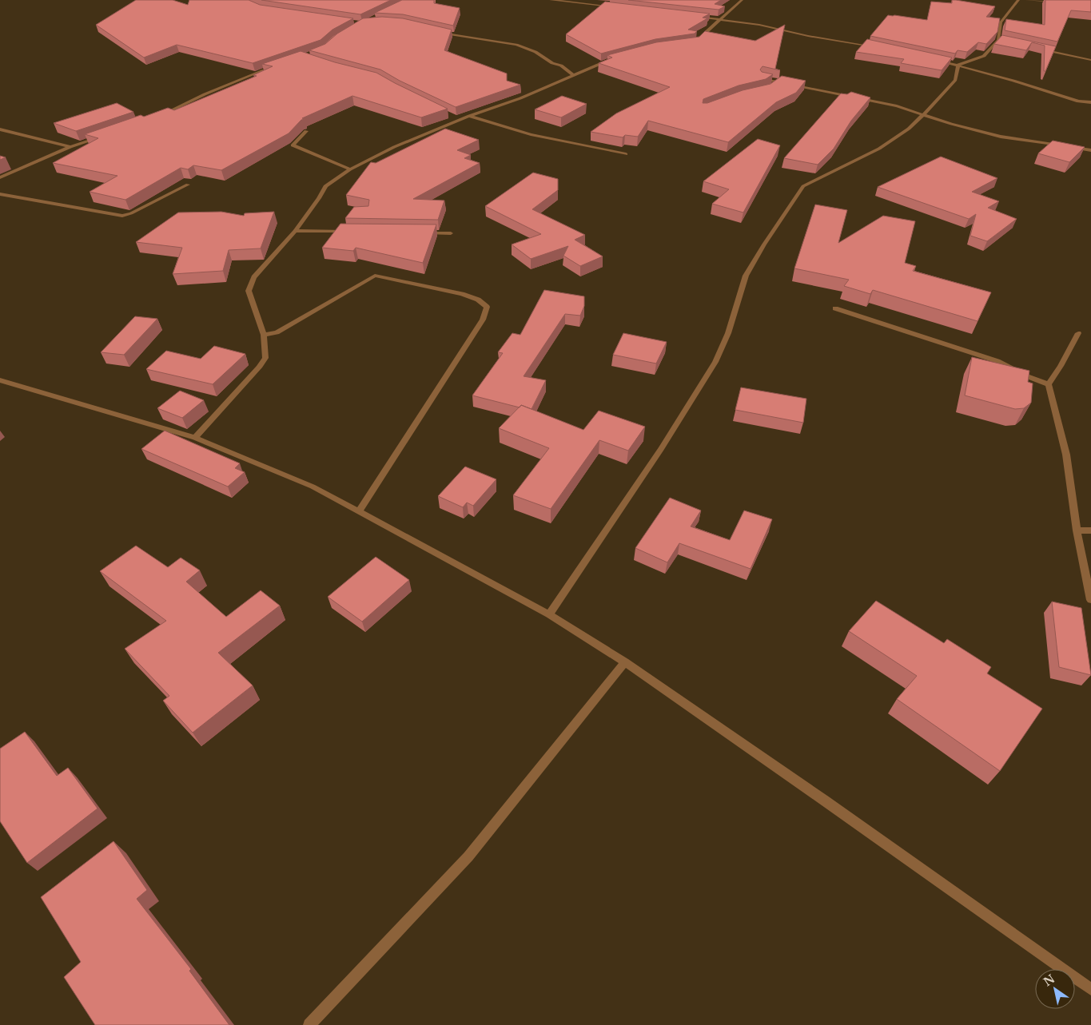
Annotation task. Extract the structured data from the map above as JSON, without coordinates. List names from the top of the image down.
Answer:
{
  "north": "top left"
}
